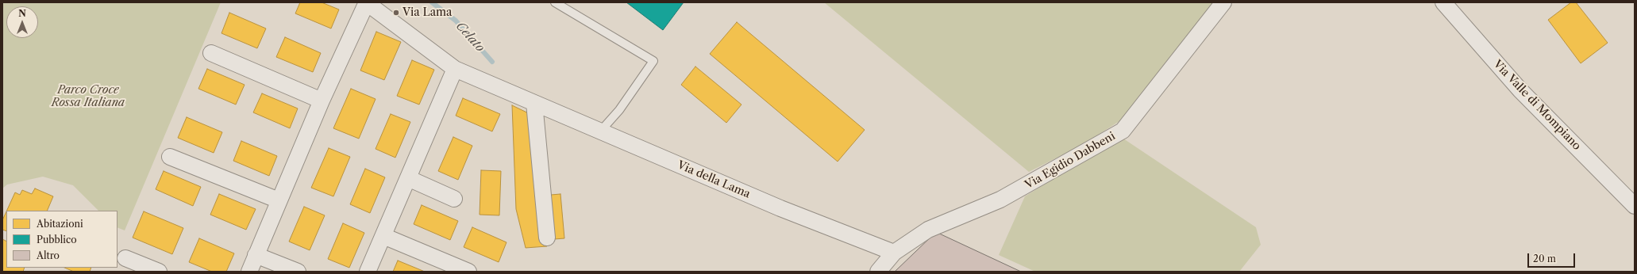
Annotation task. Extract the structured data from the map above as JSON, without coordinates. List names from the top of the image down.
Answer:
{
  "streets": {
    "street": ["Via Valle di Mompiano", "Via Egidio Dabbeni", "Via della Lama"]
  },
  "crossings": [
    ["Via Egidio Dabbeni", "Via della Lama"]
  ],
  "water": ["Celato"],
  "parks": ["Parco Croce Rossa Italiana"],
  "places": ["Via Lama"],
  "legend": ["Abitazioni", "Pubblico", "Altro"],
  "scale_bar": "20 m",
  "north": "top"
}
